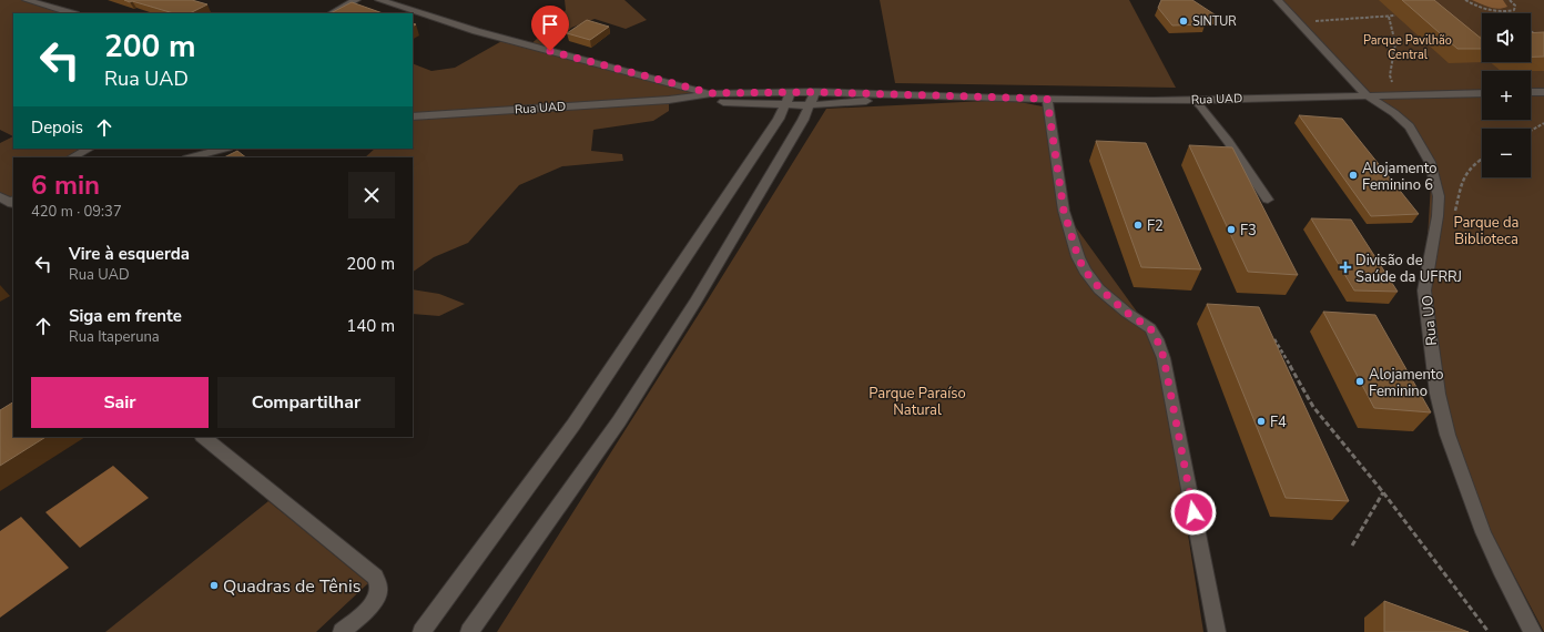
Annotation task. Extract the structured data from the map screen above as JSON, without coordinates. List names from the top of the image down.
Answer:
{
  "streets": {
    "street": ["Rua UAD", "Rua UO"]
  },
  "crossings": [
    ["Rua UAD", "Rua UO"]
  ],
  "parks": ["Parque Pavilhão Central", "Parque da Biblioteca", "Parque Paraíso Natural"],
  "places": {
    "other": [
      "SINTUR",
      "Alojamento Feminino 6",
      "F2",
      "F3",
      "Alojamento Feminino",
      "F4",
      "Quadras de Tênis"
    ],
    "health": ["Divisão de Saúde da UFRRJ"]
  },
  "page": {
    "map_buttons": ["+", "−"],
    "turn": ["200 m", "Rua UAD"],
    "then": "Depois",
    "heading": ["6 min", "420 m · 09:37"],
    "list": [
      {
        "name": "Vire à esquerda",
        "note": "Rua UAD",
        "value": "200 m"
      },
      {
        "name": "Siga em frente",
        "note": "Rua Itaperuna",
        "value": "140 m"
      }
    ],
    "buttons": ["Sair", "Compartilhar"]
  }
}
